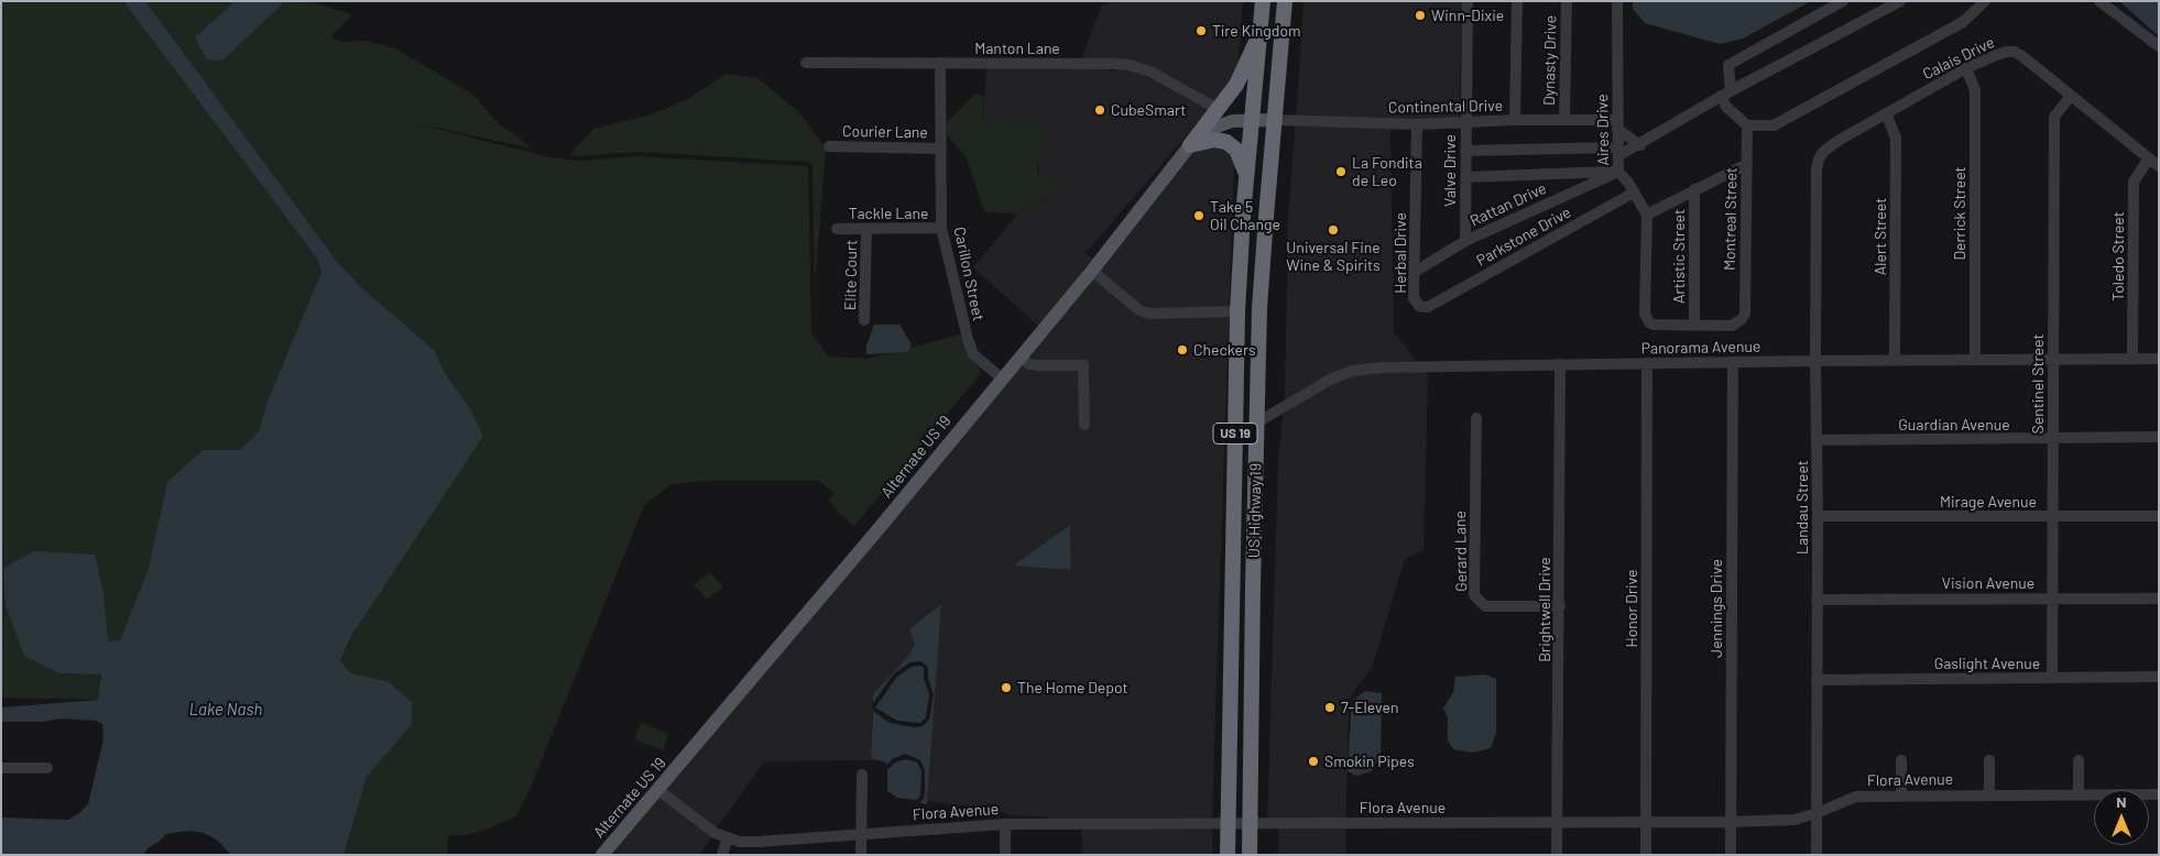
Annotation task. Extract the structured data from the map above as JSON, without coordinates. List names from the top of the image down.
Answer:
{
  "streets": {
    "highway": ["US 19", "US Highway 19"],
    "main road": ["Alternate US 19"],
    "street": [
      "Manton Lane",
      "Calais Drive",
      "Dynasty Drive",
      "Continental Drive",
      "Aires Drive",
      "Courier Lane",
      "Valve Drive",
      "Rattan Drive",
      "Tackle Lane",
      "Derrick Street",
      "Montreal Street",
      "Parkstone Drive",
      "Alert Street",
      "Herbal Drive",
      "Artistic Street",
      "Toledo Street",
      "Carillon Street",
      "Elite Court",
      "Panorama Avenue",
      "Sentinel Street",
      "Guardian Avenue",
      "Mirage Avenue",
      "Landau Street",
      "Gerard Lane",
      "Vision Avenue",
      "Honor Drive",
      "Jennings Drive",
      "Brightwell Drive",
      "Gaslight Avenue",
      "Flora Avenue"
    ]
  },
  "crossings": [
    ["Manton Lane", "Carillon Street"],
    ["Calais Drive", "Derrick Street"],
    ["Calais Drive", "Alert Street"],
    ["Calais Drive", "Toledo Street"],
    ["Calais Drive", "Sentinel Street"],
    ["Calais Drive", "Landau Street"],
    ["Dynasty Drive", "Continental Drive"],
    ["Continental Drive", "Aires Drive"],
    ["Continental Drive", "Valve Drive"],
    ["Continental Drive", "Herbal Drive"],
    ["Continental Drive", "Alternate US 19"],
    ["Continental Drive", "US Highway 19"],
    ["Aires Drive", "Rattan Drive"],
    ["Aires Drive", "Parkstone Drive"],
    ["Courier Lane", "Carillon Street"],
    ["Valve Drive", "Rattan Drive"],
    ["Rattan Drive", "Herbal Drive"],
    ["Tackle Lane", "Carillon Street"],
    ["Tackle Lane", "Elite Court"],
    ["Derrick Street", "Panorama Avenue"],
    ["Montreal Street", "Artistic Street"],
    ["Parkstone Drive", "Herbal Drive"],
    ["Alert Street", "Panorama Avenue"],
    ["Toledo Street", "Panorama Avenue"],
    ["Carillon Street", "Alternate US 19"],
    ["Panorama Avenue", "Sentinel Street"],
    ["Panorama Avenue", "Landau Street"],
    ["Panorama Avenue", "US Highway 19"],
    ["Panorama Avenue", "Honor Drive"],
    ["Panorama Avenue", "Jennings Drive"],
    ["Panorama Avenue", "Brightwell Drive"],
    ["Sentinel Street", "Guardian Avenue"],
    ["Sentinel Street", "Mirage Avenue"],
    ["Sentinel Street", "Vision Avenue"],
    ["Sentinel Street", "Gaslight Avenue"],
    ["Guardian Avenue", "Landau Street"],
    ["Alternate US 19", "US Highway 19"],
    ["Alternate US 19", "Flora Avenue"],
    ["Mirage Avenue", "Landau Street"],
    ["Landau Street", "Vision Avenue"],
    ["Landau Street", "Gaslight Avenue"],
    ["Landau Street", "Flora Avenue"],
    ["US Highway 19", "Flora Avenue"],
    ["Gerard Lane", "Brightwell Drive"],
    ["Honor Drive", "Flora Avenue"],
    ["Jennings Drive", "Flora Avenue"],
    ["Brightwell Drive", "Flora Avenue"]
  ],
  "water": ["Lake Nash"],
  "places": [
    "Winn-Dixie",
    "Tire Kingdom",
    "CubeSmart",
    "La Fondita de Leo",
    "Take 5 Oil Change",
    "Universal Fine Wine & Spirits",
    "Checkers",
    "The Home Depot",
    "7-Eleven",
    "Smokin Pipes"
  ],
  "north": "top"
}
